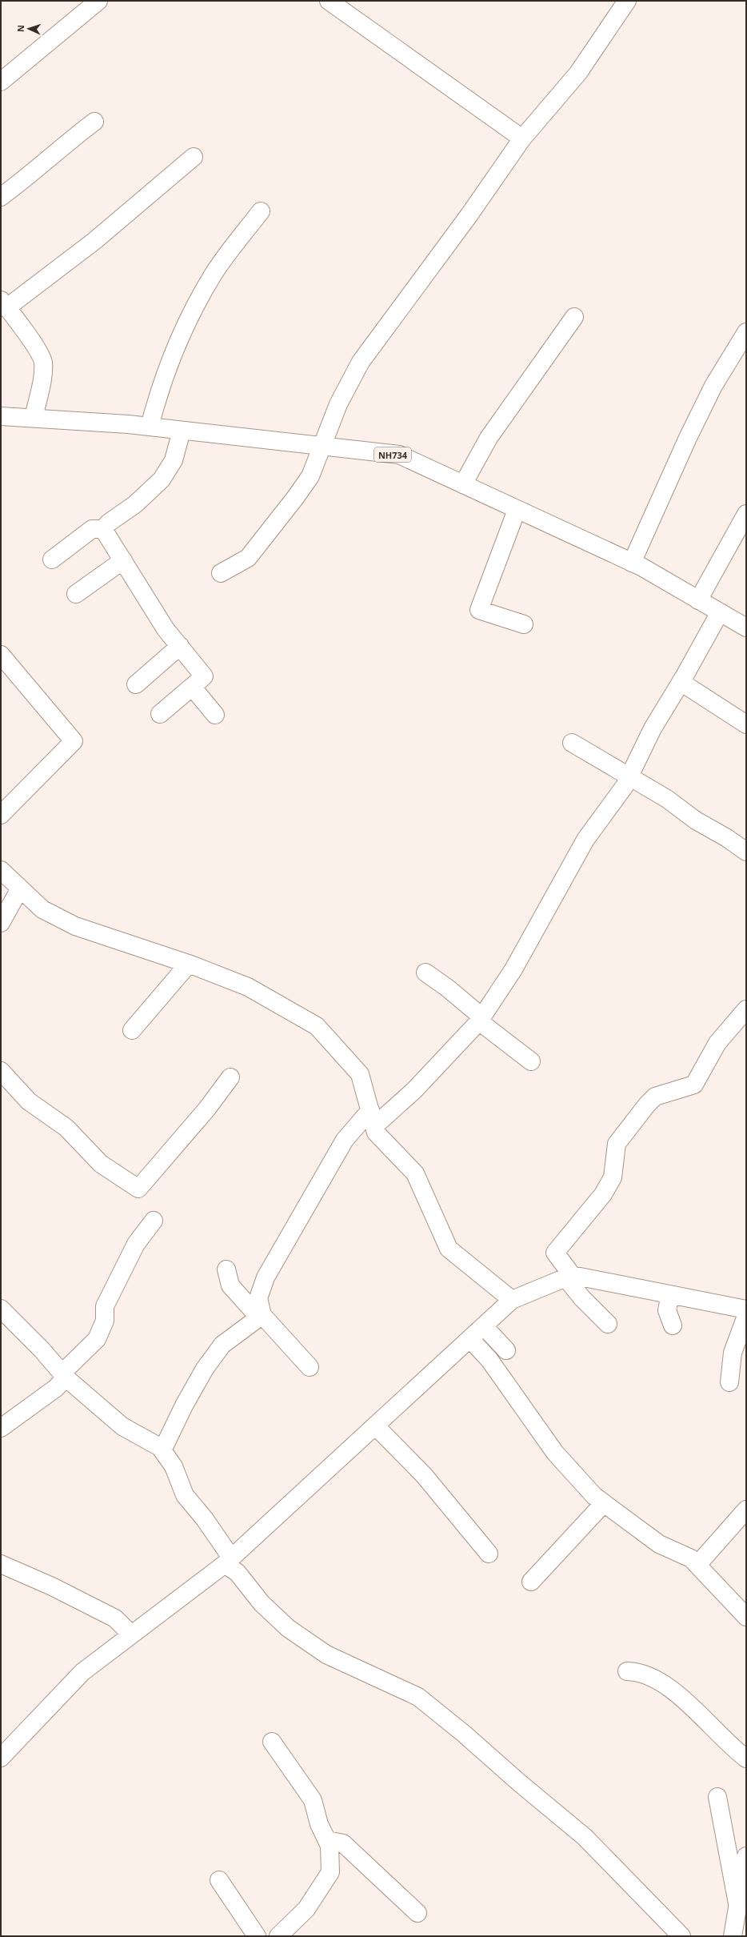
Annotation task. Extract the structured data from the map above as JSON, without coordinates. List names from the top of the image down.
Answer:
{
  "streets": {
    "main road": ["NH734"]
  },
  "north": "left"
}
